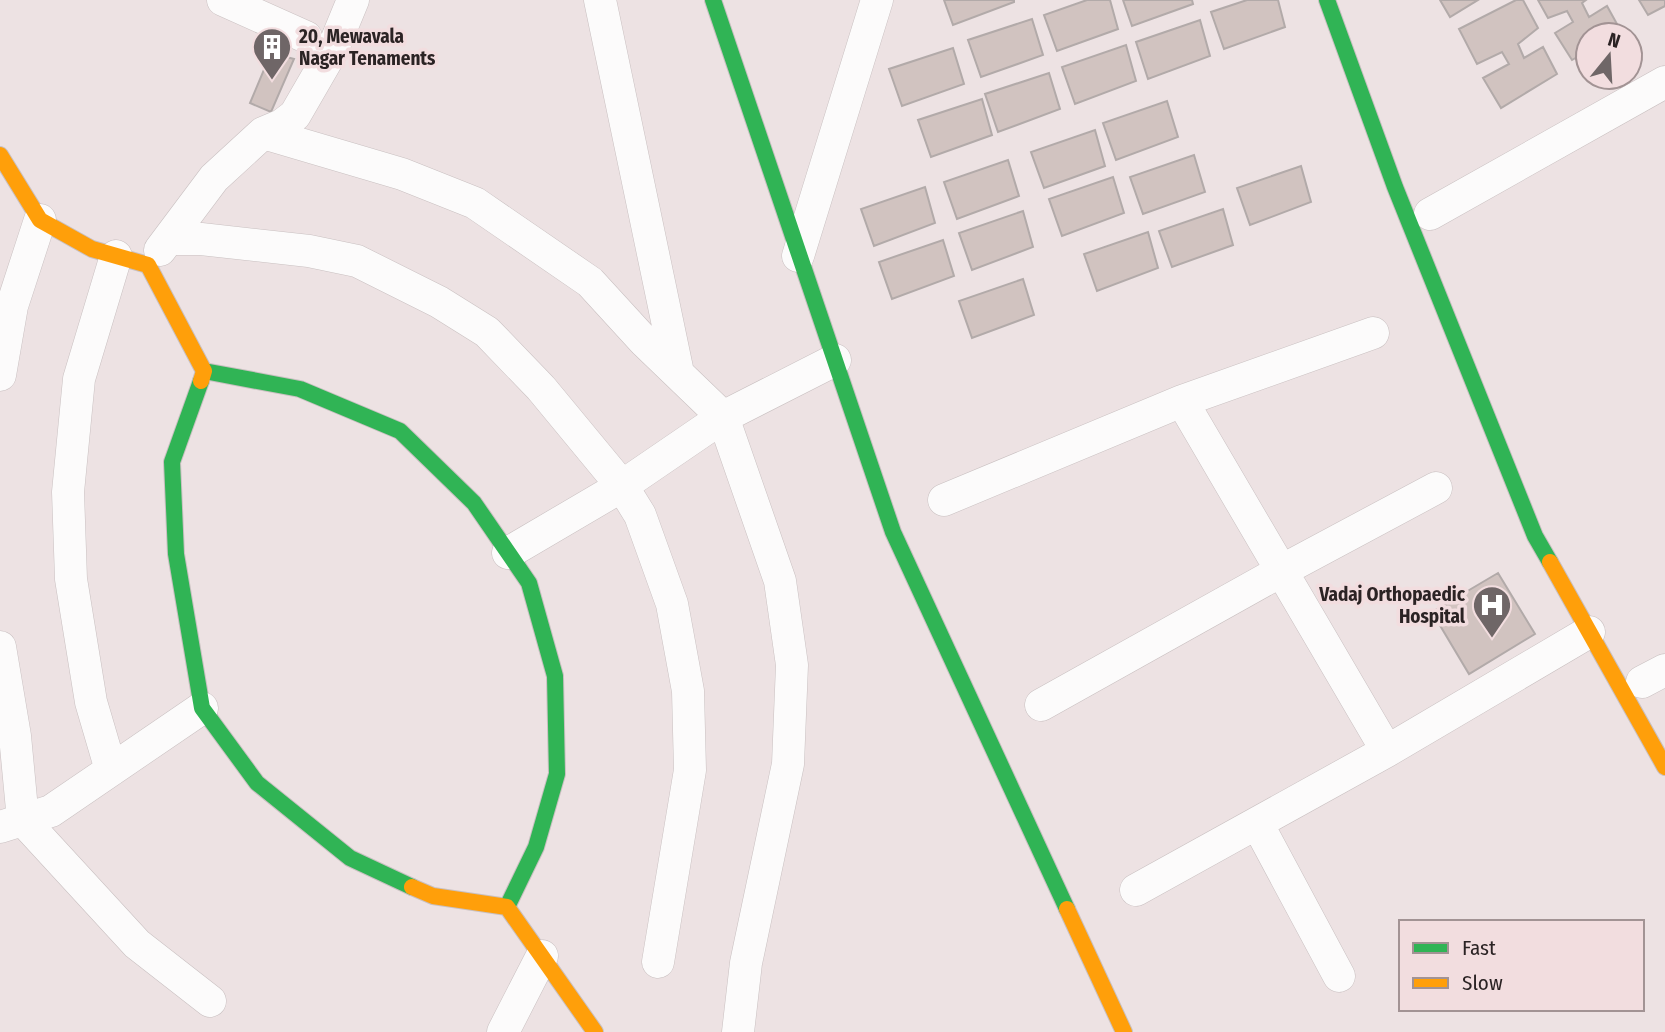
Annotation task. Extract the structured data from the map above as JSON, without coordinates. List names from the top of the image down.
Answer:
{
  "places": {
    "building": ["20, Mewavala Nagar Tenaments"],
    "hospital": ["Vadaj Orthopaedic Hospital"]
  },
  "legend": ["Fast", "Slow"],
  "north": "top"
}
